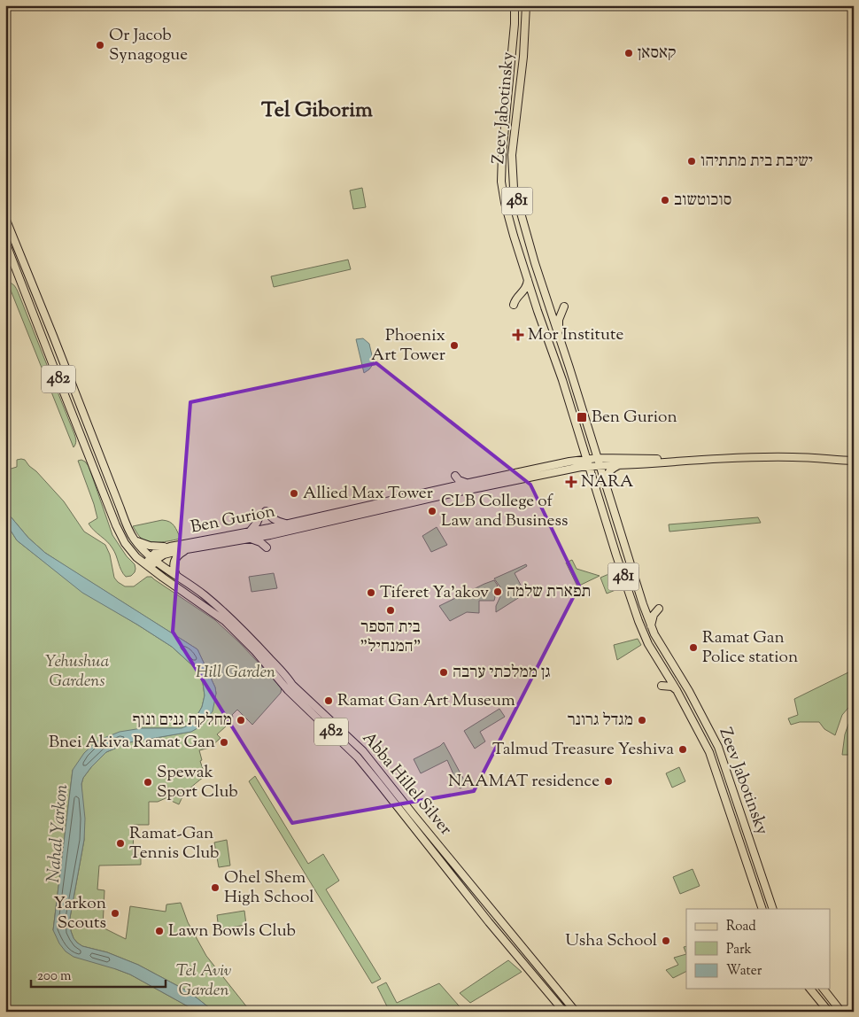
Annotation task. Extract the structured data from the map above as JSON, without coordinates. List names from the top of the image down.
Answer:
{
  "streets": {
    "main road": [
      "Zeev Jabotinsky",
      "481",
      "482",
      "Ben Gurion",
      "Abba Hillel Silver"
    ]
  },
  "crossings": [
    ["Zeev Jabotinsky", "Ben Gurion"],
    ["482", "Ben Gurion"],
    ["482", "Abba Hillel Silver"],
    ["Ben Gurion", "Abba Hillel Silver"]
  ],
  "districts": ["Tel Giborim"],
  "water": ["Nahal Yarkon"],
  "parks": ["Yehushua Gardens", "Hill Garden", "Tel Aviv Garden"],
  "places": {
    "other": [
      "Or Jacob Synagogue",
      "קאסאן",
      "ישיבת בית מתתיהו",
      "סוכוטשוב",
      "Phoenix Art Tower",
      "Allied Max Tower",
      "CLB College of Law and Business",
      "תפארת שלמה",
      "Tiferet Ya'akov",
      "בית הספר \"המנחיל\"",
      "Ramat Gan Police station",
      "גן ממלכתי ערבה",
      "Ramat Gan Art Museum",
      "מחלקת גנים ונוף",
      "מגדל גרונר",
      "Bnei Akiva Ramat Gan",
      "Talmud Treasure Yeshiva",
      "NAAMAT residence",
      "Spewak Sport Club",
      "Ramat-Gan Tennis Club",
      "Ohel Shem High School",
      "Yarkon Scouts",
      "Lawn Bowls Club",
      "Usha School"
    ],
    "health": ["Mor Institute", "NARA"],
    "transit": ["Ben Gurion"]
  },
  "legend": ["Road", "Park", "Water"],
  "scale_bar": "200 m"
}
